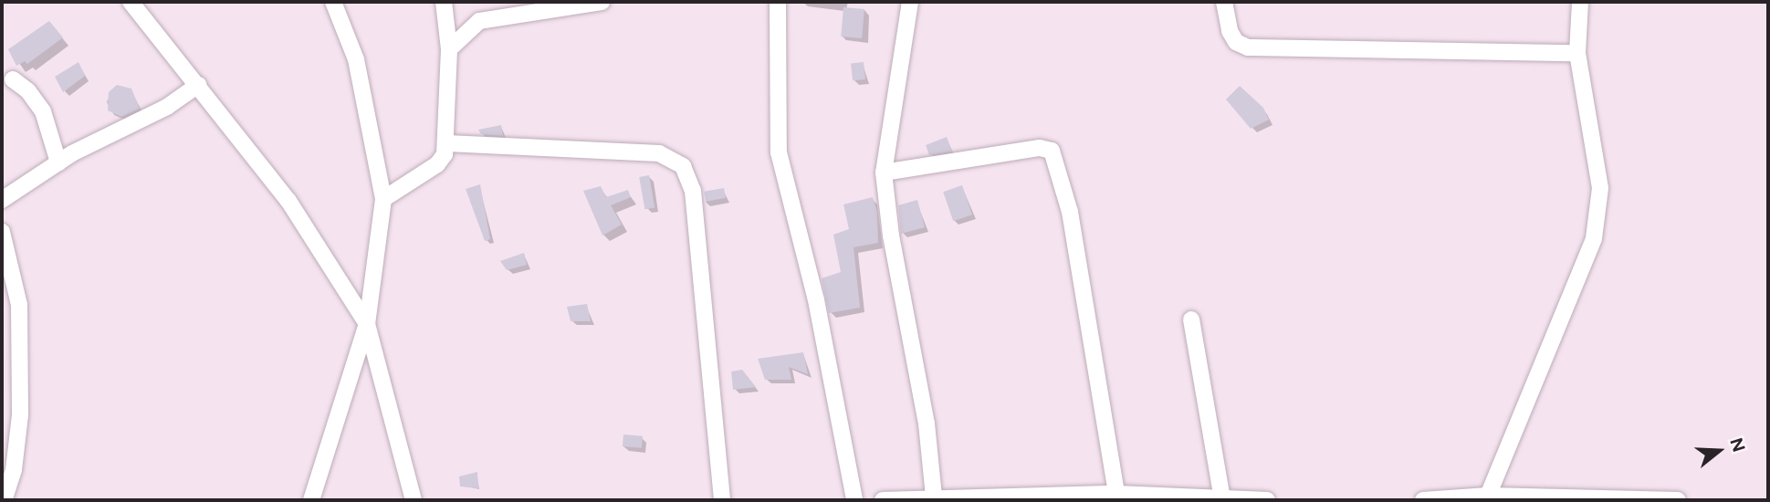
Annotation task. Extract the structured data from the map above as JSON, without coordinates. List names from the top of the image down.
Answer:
{
  "north": "right"
}
